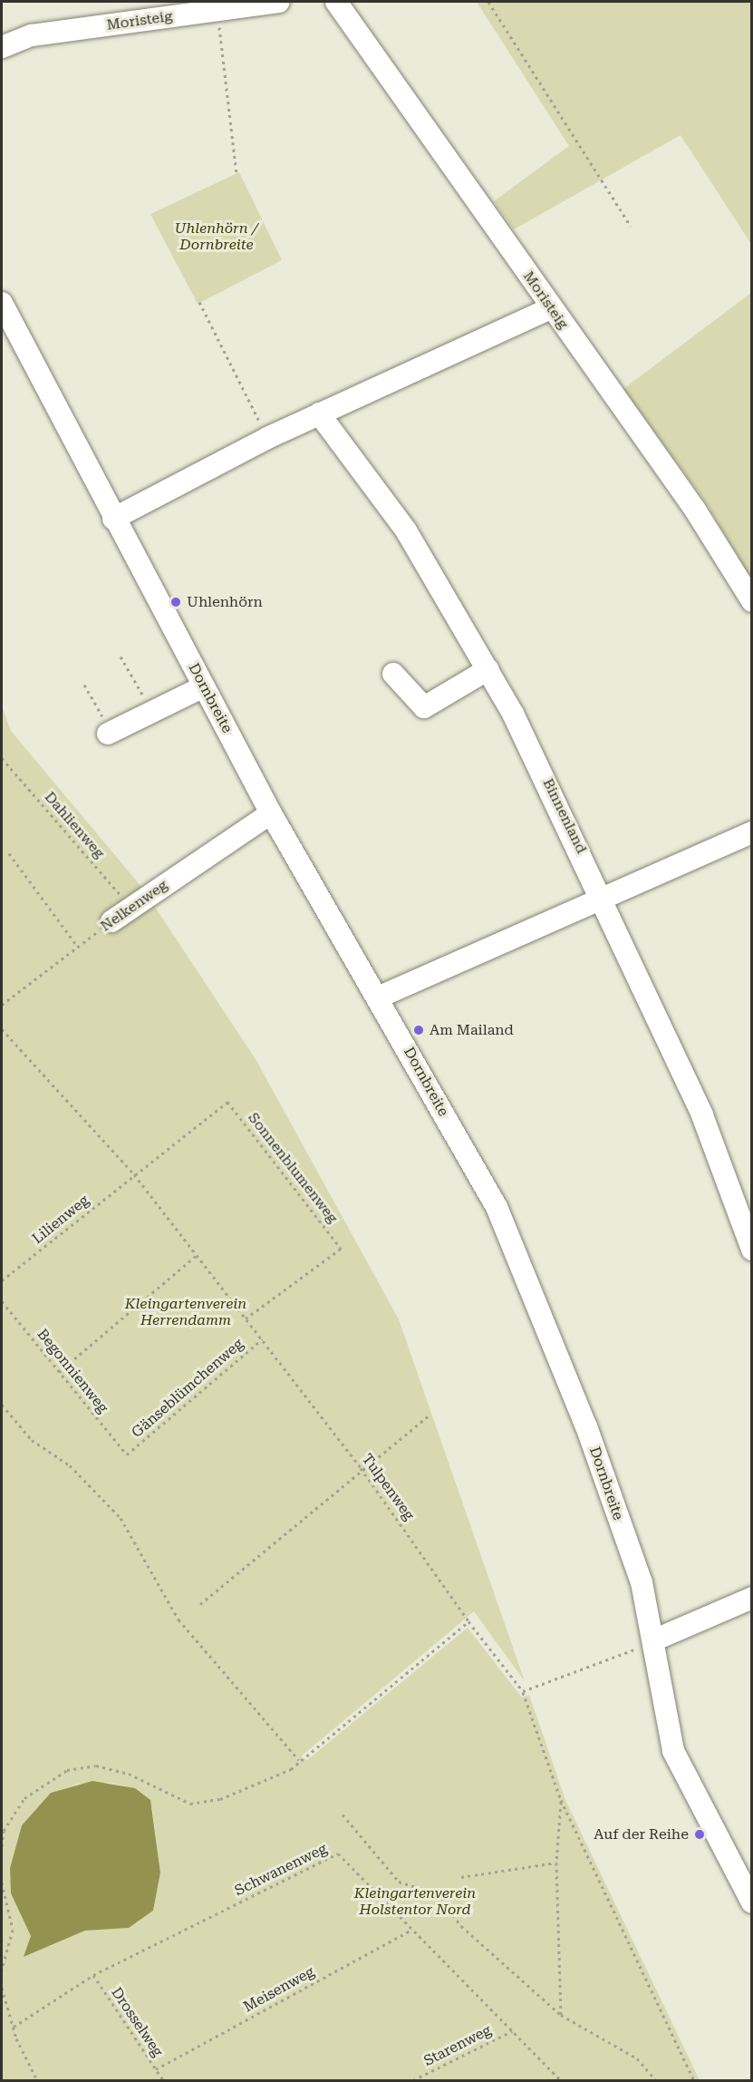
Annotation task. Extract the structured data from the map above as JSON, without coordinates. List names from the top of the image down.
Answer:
{
  "streets": {
    "street": [
      "Moristeig",
      "Dornbreite",
      "Binnenland",
      "Nelkenweg"
    ],
    "path": [
      "Dahlienweg",
      "Sonnenblumenweg",
      "Lilienweg",
      "Begonnienweg",
      "Gänseblümchenweg",
      "Tulpenweg",
      "Schwanenweg",
      "Meisenweg",
      "Drosselweg",
      "Starenweg"
    ]
  },
  "crossings": [
    ["Dornbreite", "Nelkenweg"],
    ["Dahlienweg", "Nelkenweg"],
    ["Sonnenblumenweg", "Lilienweg"],
    ["Sonnenblumenweg", "Tulpenweg"],
    ["Lilienweg", "Tulpenweg"],
    ["Begonnienweg", "Gänseblümchenweg"],
    ["Gänseblümchenweg", "Tulpenweg"],
    ["Schwanenweg", "Meisenweg"],
    ["Schwanenweg", "Drosselweg"],
    ["Schwanenweg", "Starenweg"],
    ["Meisenweg", "Drosselweg"]
  ],
  "parks": ["Uhlenhörn / Dornbreite", "Kleingartenverein Herrendamm", "Kleingartenverein Holstentor Nord"],
  "places": ["Uhlenhörn", "Am Mailand", "Auf der Reihe"]
}
